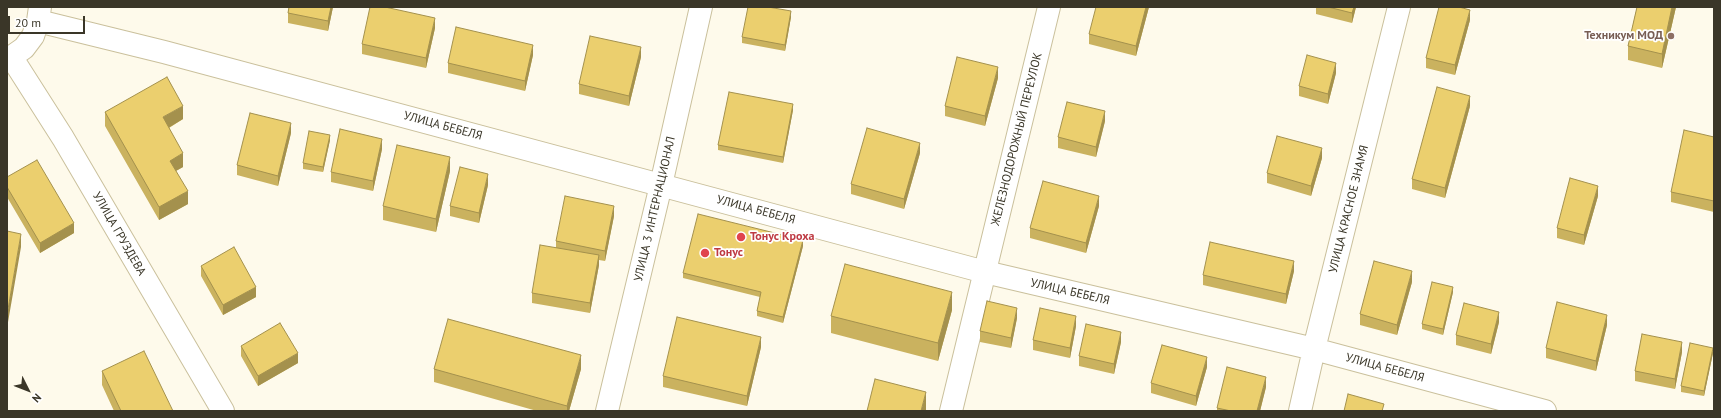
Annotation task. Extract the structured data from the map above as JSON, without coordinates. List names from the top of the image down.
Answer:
{
  "streets": {
    "street": [
      "УЛИЦА БЕБЕЛЯ",
      "ЖЕЛЕЗНОДОРОЖНЫЙ ПЕРЕУЛОК",
      "УЛИЦА 3 ИНТЕРНАЦИОНАЛ",
      "УЛИЦА КРАСНОЕ ЗНАМЯ",
      "УЛИЦА ГРУЗДЕВА"
    ]
  },
  "crossings": [
    ["УЛИЦА БЕБЕЛЯ", "ЖЕЛЕЗНОДОРОЖНЫЙ ПЕРЕУЛОК"],
    ["УЛИЦА БЕБЕЛЯ", "УЛИЦА 3 ИНТЕРНАЦИОНАЛ"],
    ["УЛИЦА БЕБЕЛЯ", "УЛИЦА КРАСНОЕ ЗНАМЯ"]
  ],
  "places": ["Техникум МОД", "Тонус Кроха", "Тонус"],
  "scale_bar": "20 m",
  "north": "bottom right"
}
